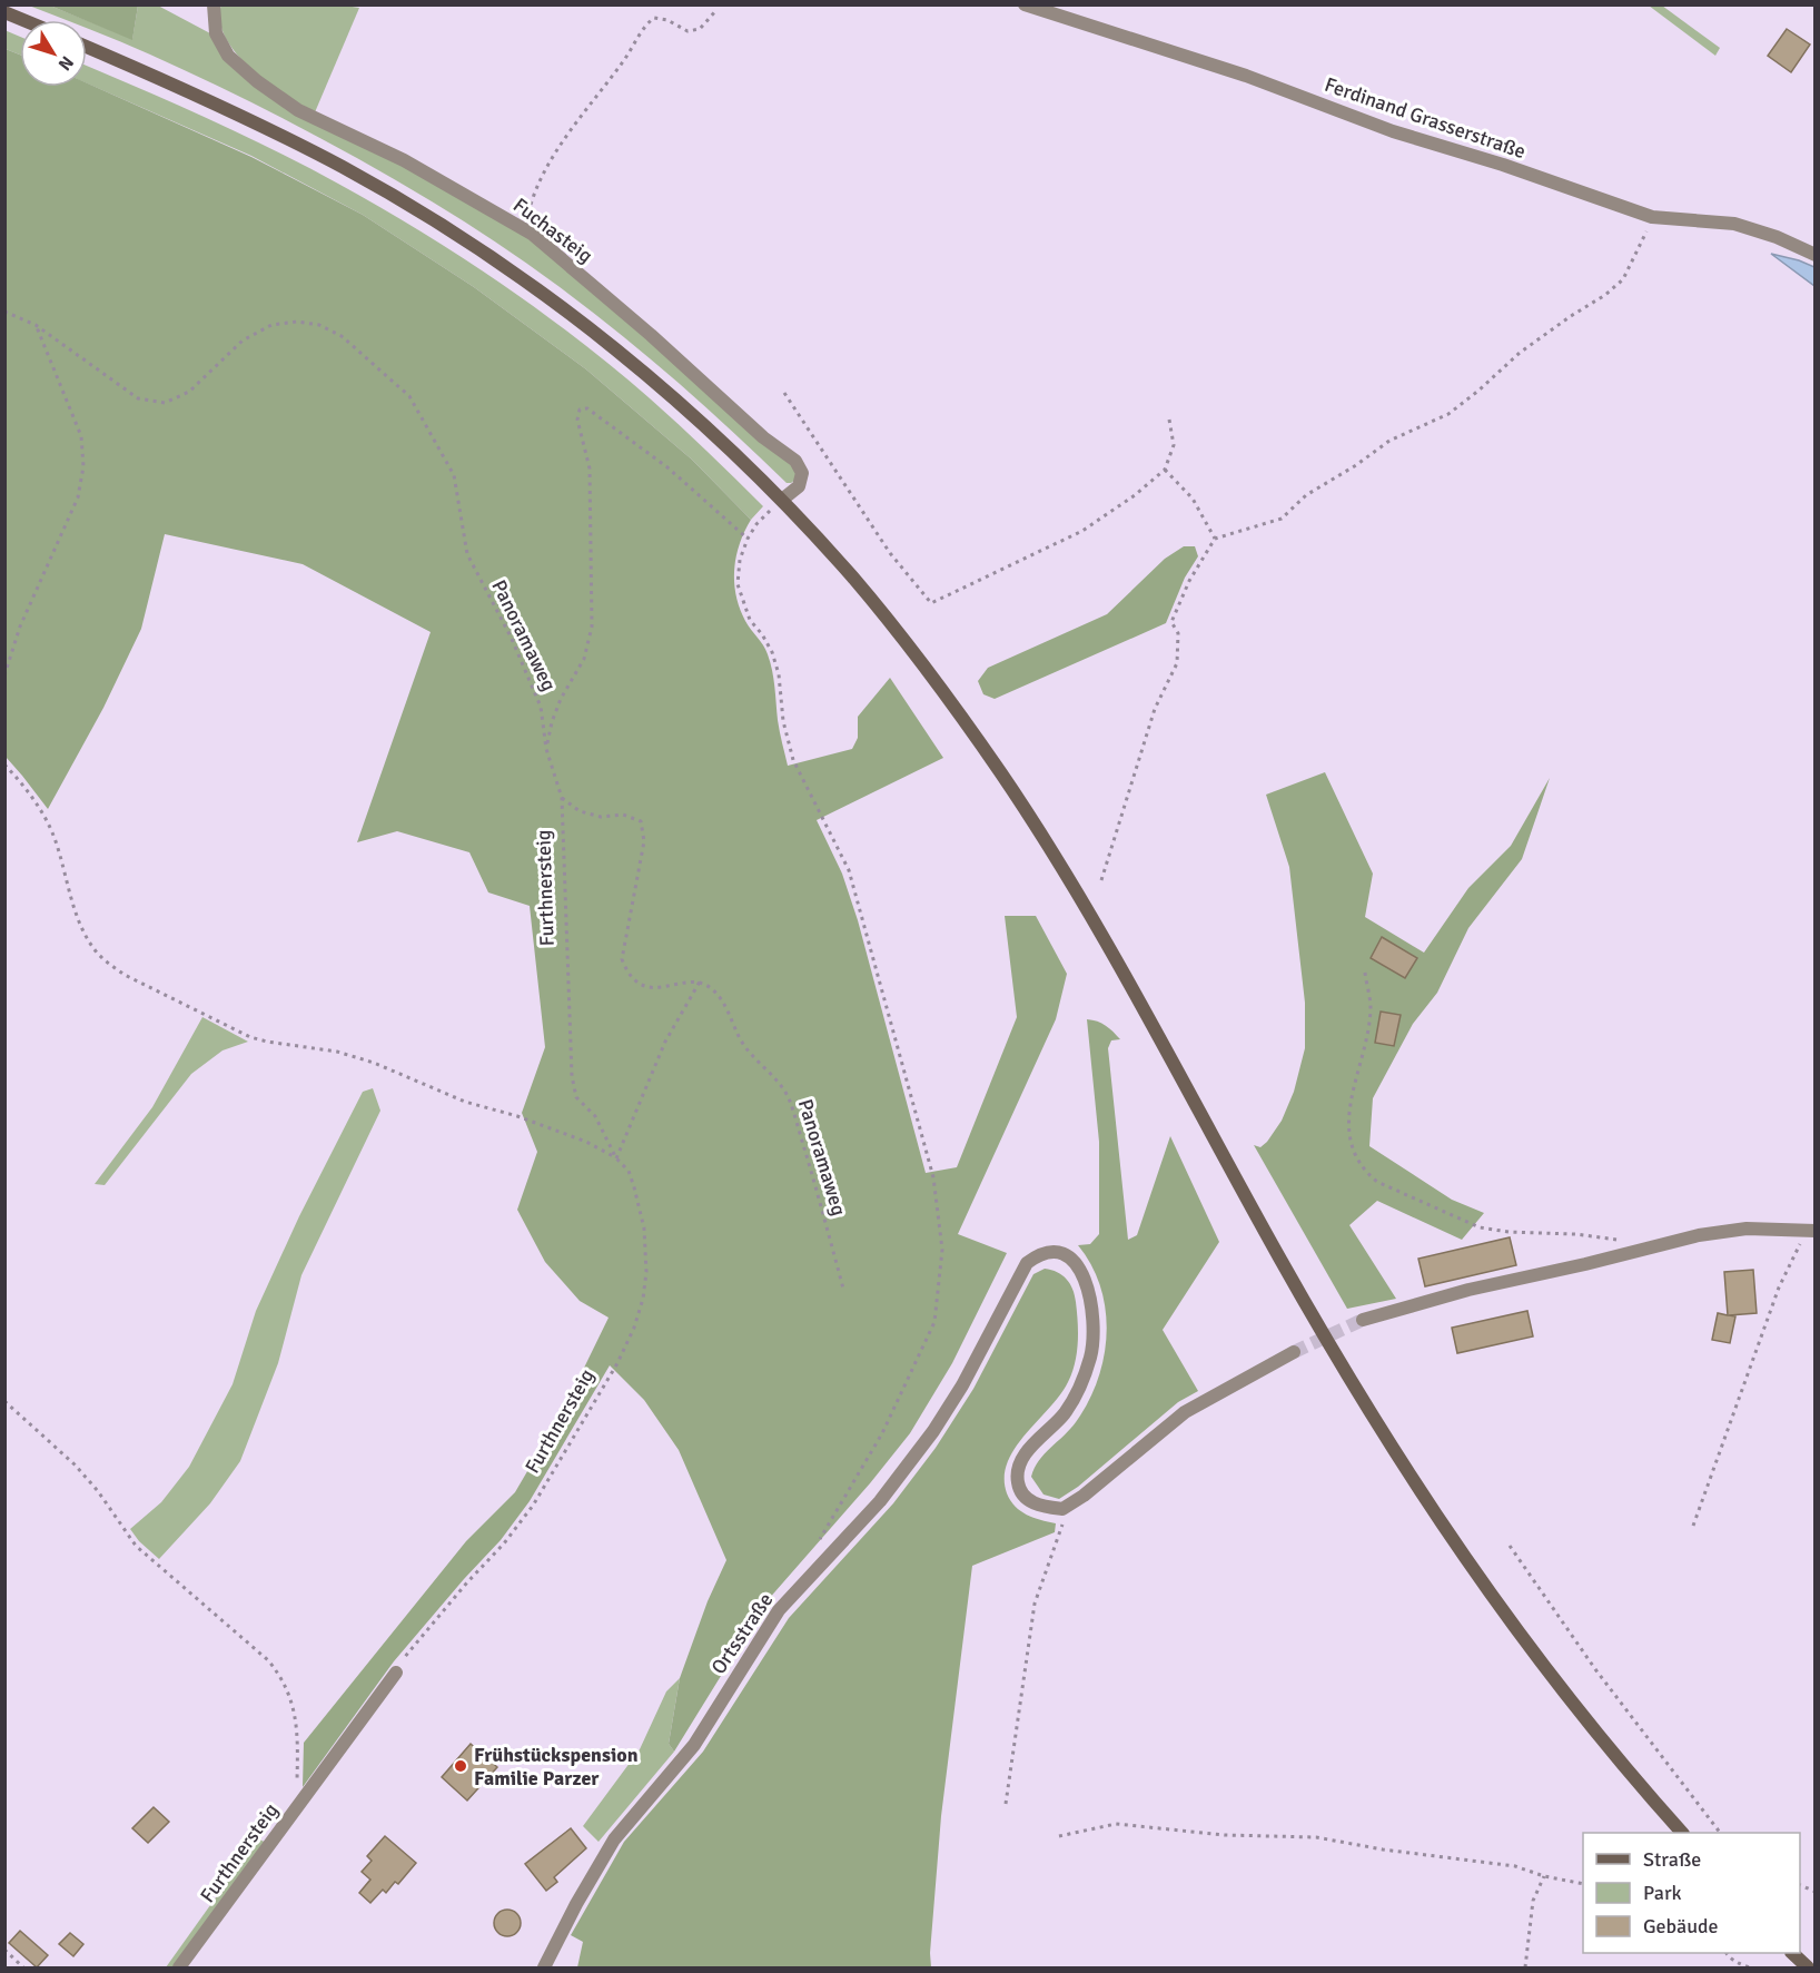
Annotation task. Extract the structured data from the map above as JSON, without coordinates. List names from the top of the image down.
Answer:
{
  "streets": {
    "street": [
      "Ferdinand Grasserstraße",
      "Fuchasteig",
      "Furthnersteig",
      "Ortsstraße"
    ],
    "path": ["Panoramaweg"]
  },
  "crossings": [
    ["Panoramaweg", "Furthnersteig"]
  ],
  "places": ["Frühstückspension Familie Parzer"],
  "legend": ["Straße", "Park", "Gebäude"],
  "north": "bottom right"
}
